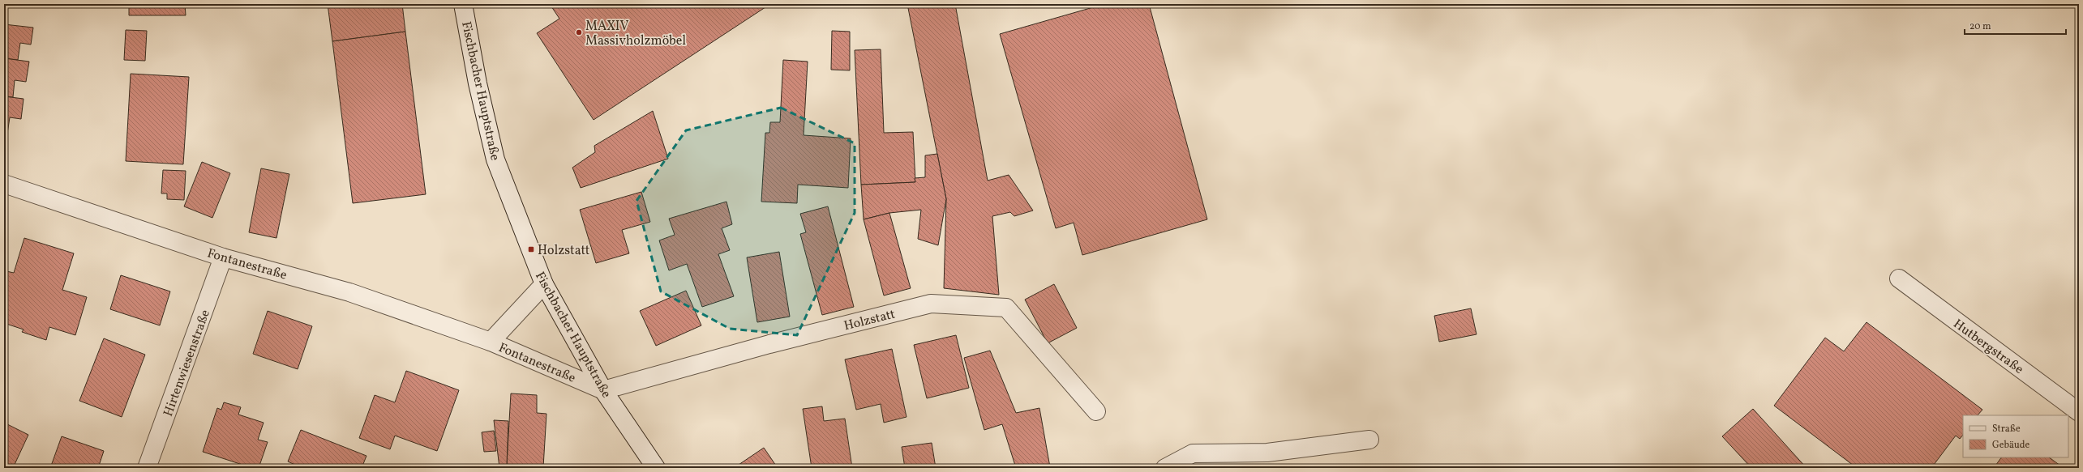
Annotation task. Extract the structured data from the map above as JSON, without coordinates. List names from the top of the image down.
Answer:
{
  "streets": {
    "street": [
      "Fischbacher Hauptstraße",
      "Fontanestraße",
      "Holzstatt",
      "Hutbergstraße",
      "Hirtenwiesenstraße"
    ]
  },
  "crossings": [
    ["Fischbacher Hauptstraße", "Fontanestraße"],
    ["Fischbacher Hauptstraße", "Holzstatt"],
    ["Fontanestraße", "Holzstatt"],
    ["Fontanestraße", "Hirtenwiesenstraße"]
  ],
  "places": {
    "other": ["MAXIV Massivholzmöbel"],
    "transit": ["Holzstatt"]
  },
  "legend": ["Straße", "Gebäude"],
  "scale_bar": "20 m"
}
